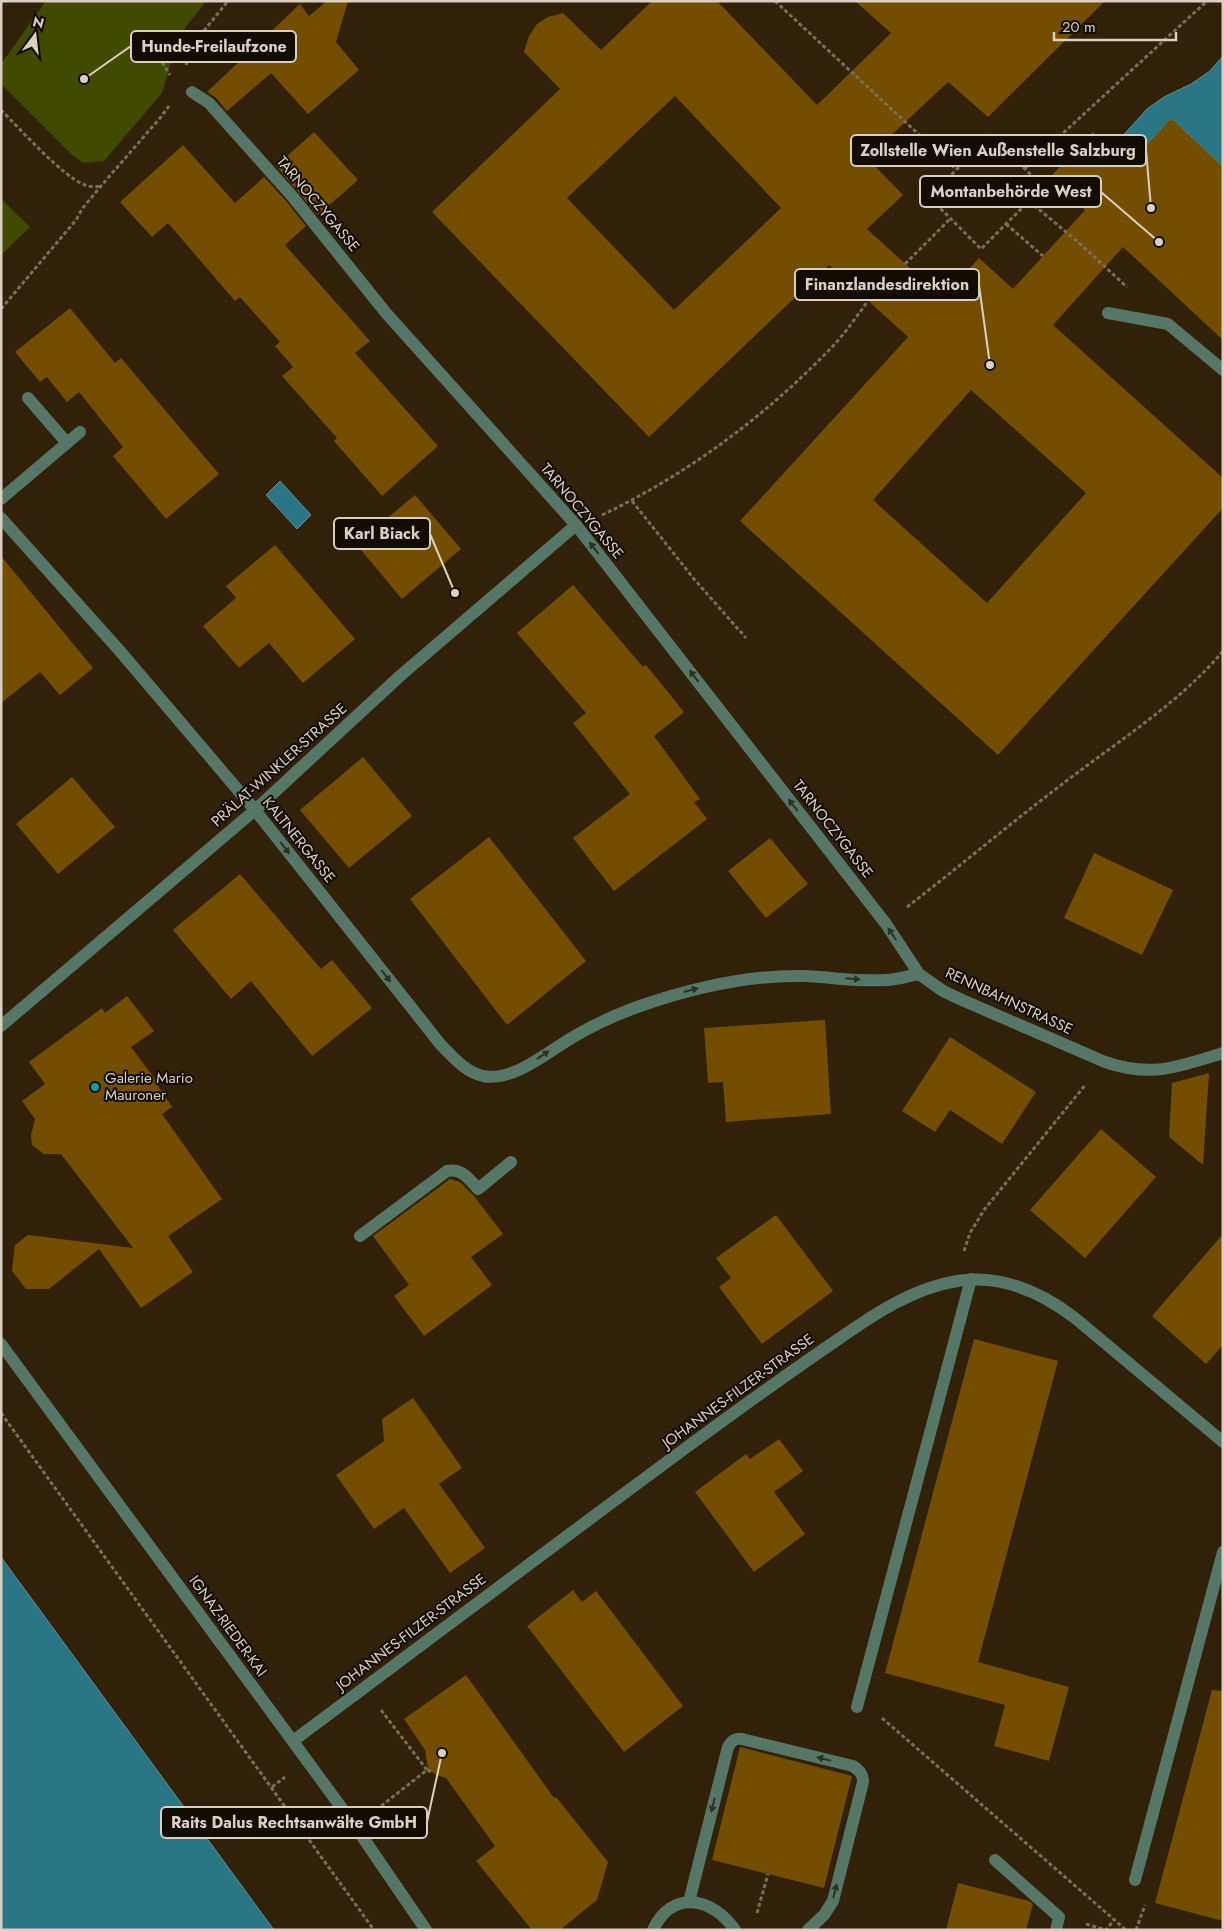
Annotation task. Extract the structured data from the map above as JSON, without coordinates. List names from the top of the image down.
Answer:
{
  "streets": {
    "street": [
      "TARNOCZYGASSE",
      "PRÄLAT-WINKLER-STRASSE",
      "KALTNERGASSE",
      "RENNBAHNSTRASSE",
      "JOHANNES-FILZER-STRASSE",
      "IGNAZ-RIEDER-KAI"
    ]
  },
  "crossings": [
    ["TARNOCZYGASSE", "PRÄLAT-WINKLER-STRASSE"],
    ["TARNOCZYGASSE", "KALTNERGASSE"],
    ["TARNOCZYGASSE", "RENNBAHNSTRASSE"],
    ["PRÄLAT-WINKLER-STRASSE", "KALTNERGASSE"],
    ["KALTNERGASSE", "RENNBAHNSTRASSE"],
    ["JOHANNES-FILZER-STRASSE", "IGNAZ-RIEDER-KAI"]
  ],
  "one_way": ["TARNOCZYGASSE", "KALTNERGASSE"],
  "places": [
    "Hunde-Freilaufzone",
    "Zollstelle Wien Außenstelle Salzburg",
    "Montanbehörde West",
    "Finanzlandesdirektion",
    "Karl Biack",
    "Galerie Mario Mauroner",
    "Raits Dalus Rechtsanwälte GmbH"
  ],
  "scale_bar": "20 m",
  "north": "top"
}
